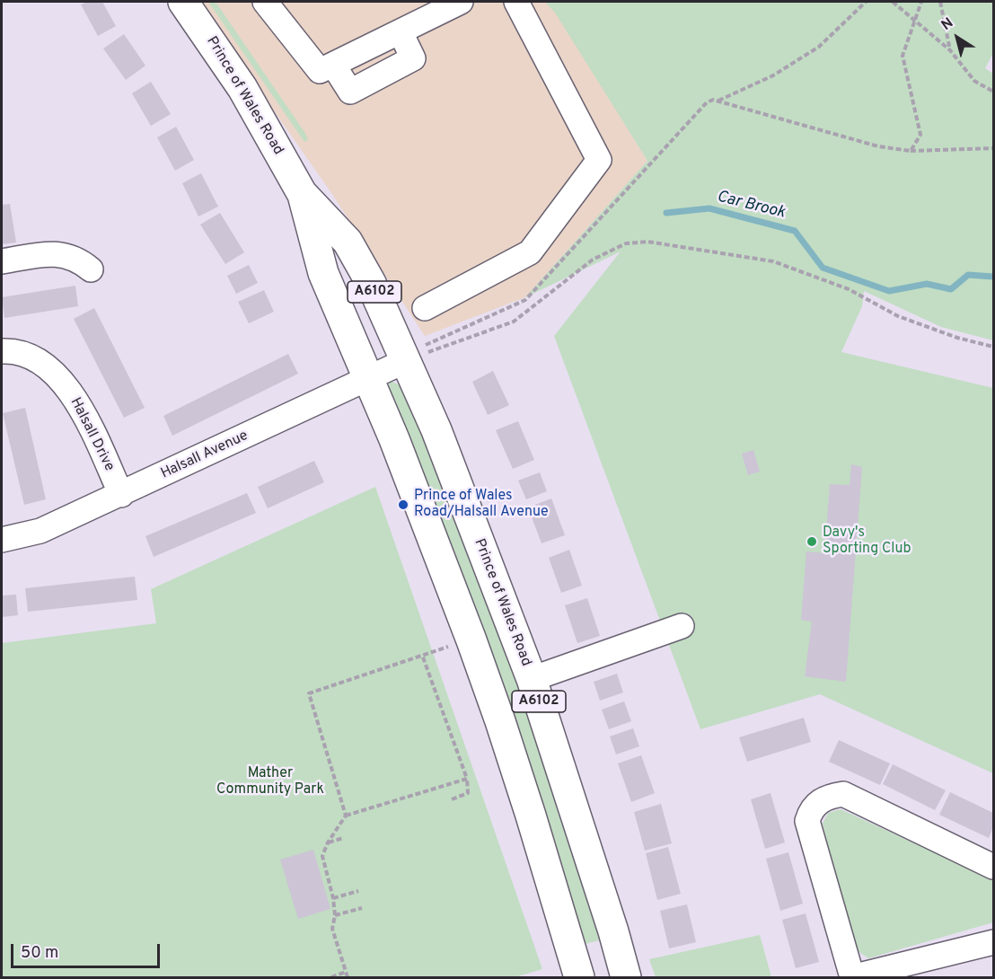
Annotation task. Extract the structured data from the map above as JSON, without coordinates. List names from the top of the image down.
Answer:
{
  "streets": {
    "highway": ["Prince of Wales Road", "A6102"],
    "street": ["Halsall Drive", "Halsall Avenue"]
  },
  "crossings": [
    ["Prince of Wales Road", "Halsall Avenue"],
    ["Halsall Drive", "Halsall Avenue"]
  ],
  "water": ["Car Brook"],
  "parks": ["Mather Community Park"],
  "places": ["Prince of Wales Road/Halsall Avenue", "Davy's Sporting Club"],
  "scale_bar": "50 m",
  "north": "top left"
}
